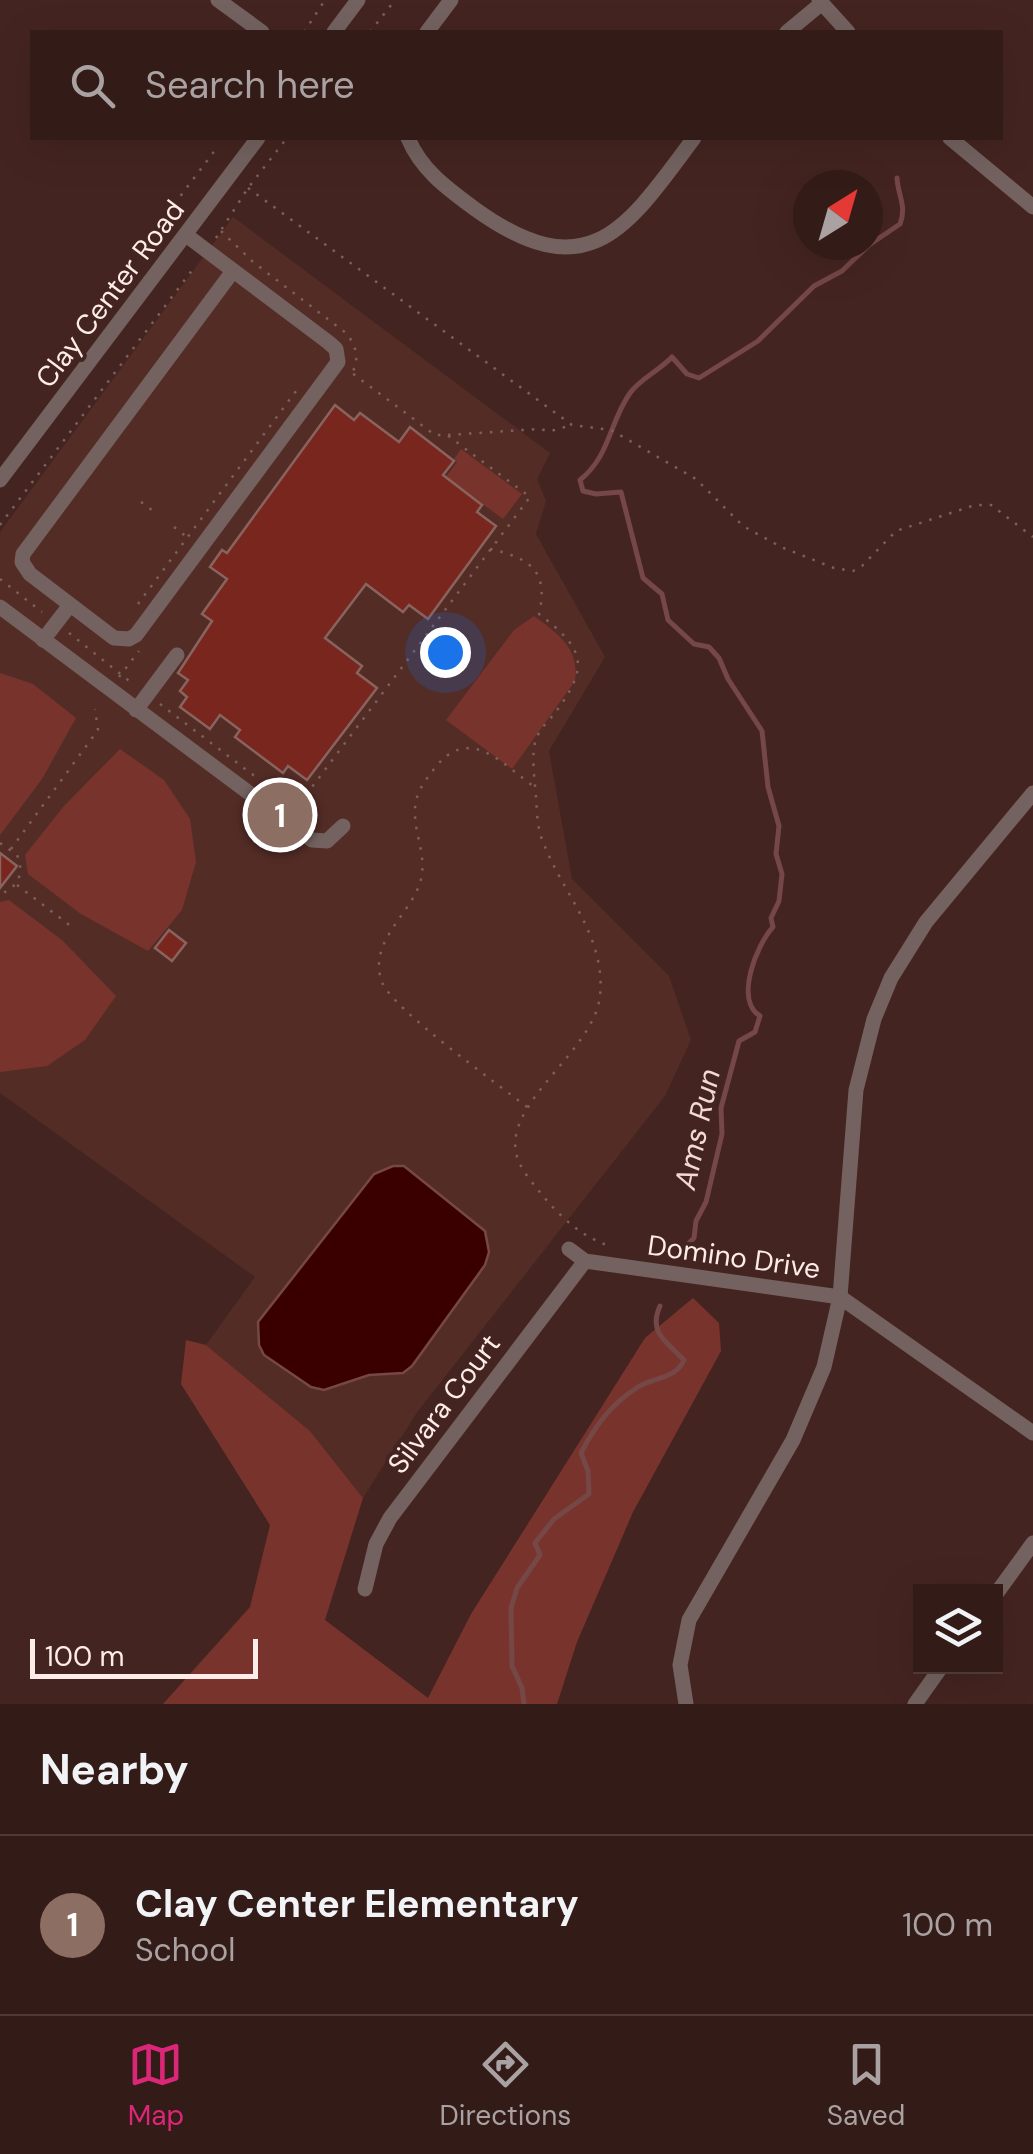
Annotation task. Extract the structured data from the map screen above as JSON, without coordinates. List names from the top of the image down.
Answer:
{
  "streets": {
    "street": ["Clay Center Road", "Domino Drive", "Silvara Court"]
  },
  "crossings": [
    ["Domino Drive", "Silvara Court"]
  ],
  "water": ["Ams Run"],
  "scale_bar": "100 m",
  "north": "top right",
  "page": {
    "search": "Search here",
    "pins": "1",
    "scale": "100 m",
    "heading": "Nearby",
    "list": [
      {
        "mark": "1",
        "name": "Clay Center Elementary",
        "note": "School",
        "value": "100 m"
      }
    ],
    "nav": ["Map", "Directions", "Saved"]
  }
}
